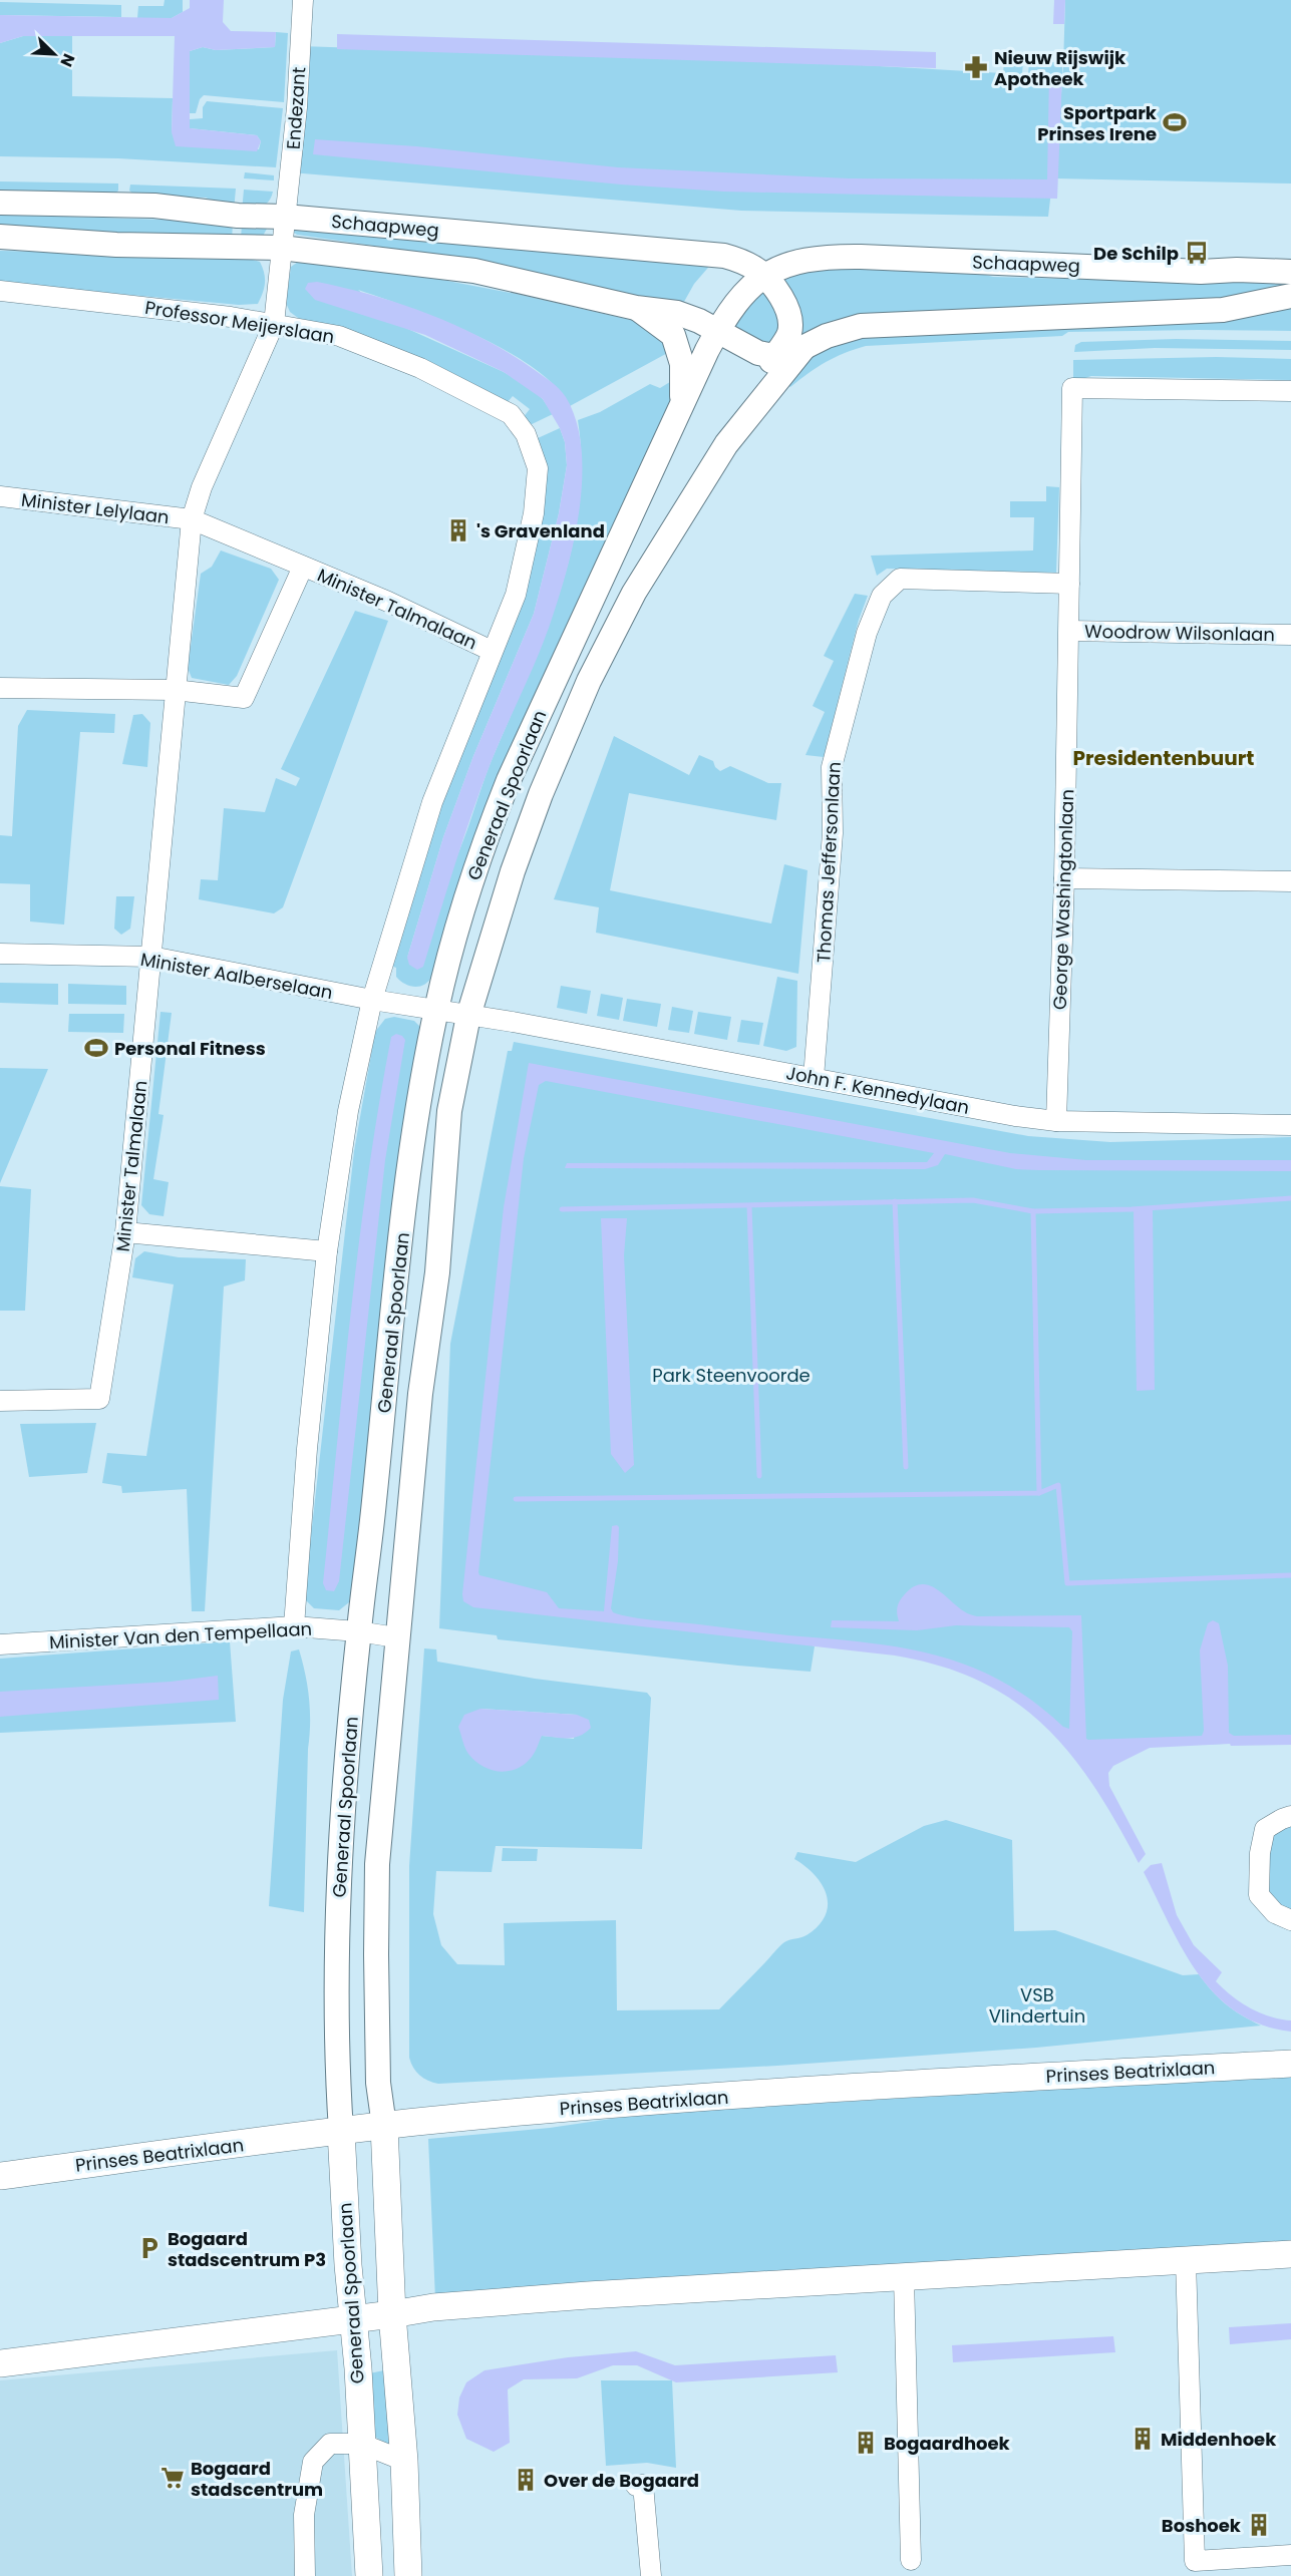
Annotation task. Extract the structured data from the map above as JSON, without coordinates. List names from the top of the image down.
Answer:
{
  "streets": {
    "main road": ["Generaal Spoorlaan", "Prinses Beatrixlaan"],
    "street": [
      "Endezant",
      "Schaapweg",
      "Professor Meijerslaan",
      "Minister Lelylaan",
      "Minister Talmalaan",
      "Woodrow Wilsonlaan",
      "Thomas Jeffersonlaan",
      "George Washingtonlaan",
      "Minister Aalberselaan",
      "John F. Kennedylaan",
      "Minister Van den Tempellaan"
    ]
  },
  "crossings": [
    ["Endezant", "Schaapweg"],
    ["Endezant", "Minister Talmalaan"],
    ["Schaapweg", "Minister Talmalaan"],
    ["Schaapweg", "Generaal Spoorlaan"],
    ["Professor Meijerslaan", "Minister Talmalaan"],
    ["Minister Lelylaan", "Minister Talmalaan"],
    ["Minister Talmalaan", "Minister Aalberselaan"],
    ["Woodrow Wilsonlaan", "George Washingtonlaan"],
    ["Generaal Spoorlaan", "Minister Aalberselaan"],
    ["Generaal Spoorlaan", "John F. Kennedylaan"],
    ["Generaal Spoorlaan", "Minister Van den Tempellaan"],
    ["Generaal Spoorlaan", "Prinses Beatrixlaan"],
    ["Thomas Jeffersonlaan", "George Washingtonlaan"],
    ["Thomas Jeffersonlaan", "John F. Kennedylaan"],
    ["George Washingtonlaan", "John F. Kennedylaan"],
    ["Minister Aalberselaan", "John F. Kennedylaan"]
  ],
  "districts": ["Presidentenbuurt"],
  "parks": ["Park Steenvoorde", "VSB Vlindertuin"],
  "places": {
    "pharmacy": ["Nieuw Rijswijk Apotheek"],
    "sports": ["Sportpark Prinses Irene", "Personal Fitness"],
    "bus stop": ["De Schilp"],
    "building": [
      "'s Gravenland",
      "Middenhoek",
      "Bogaardhoek",
      "Over de Bogaard",
      "Boshoek"
    ],
    "parking": ["Bogaard stadscentrum P3"],
    "supermarket": ["Bogaard stadscentrum"]
  },
  "north": "bottom right"
}
